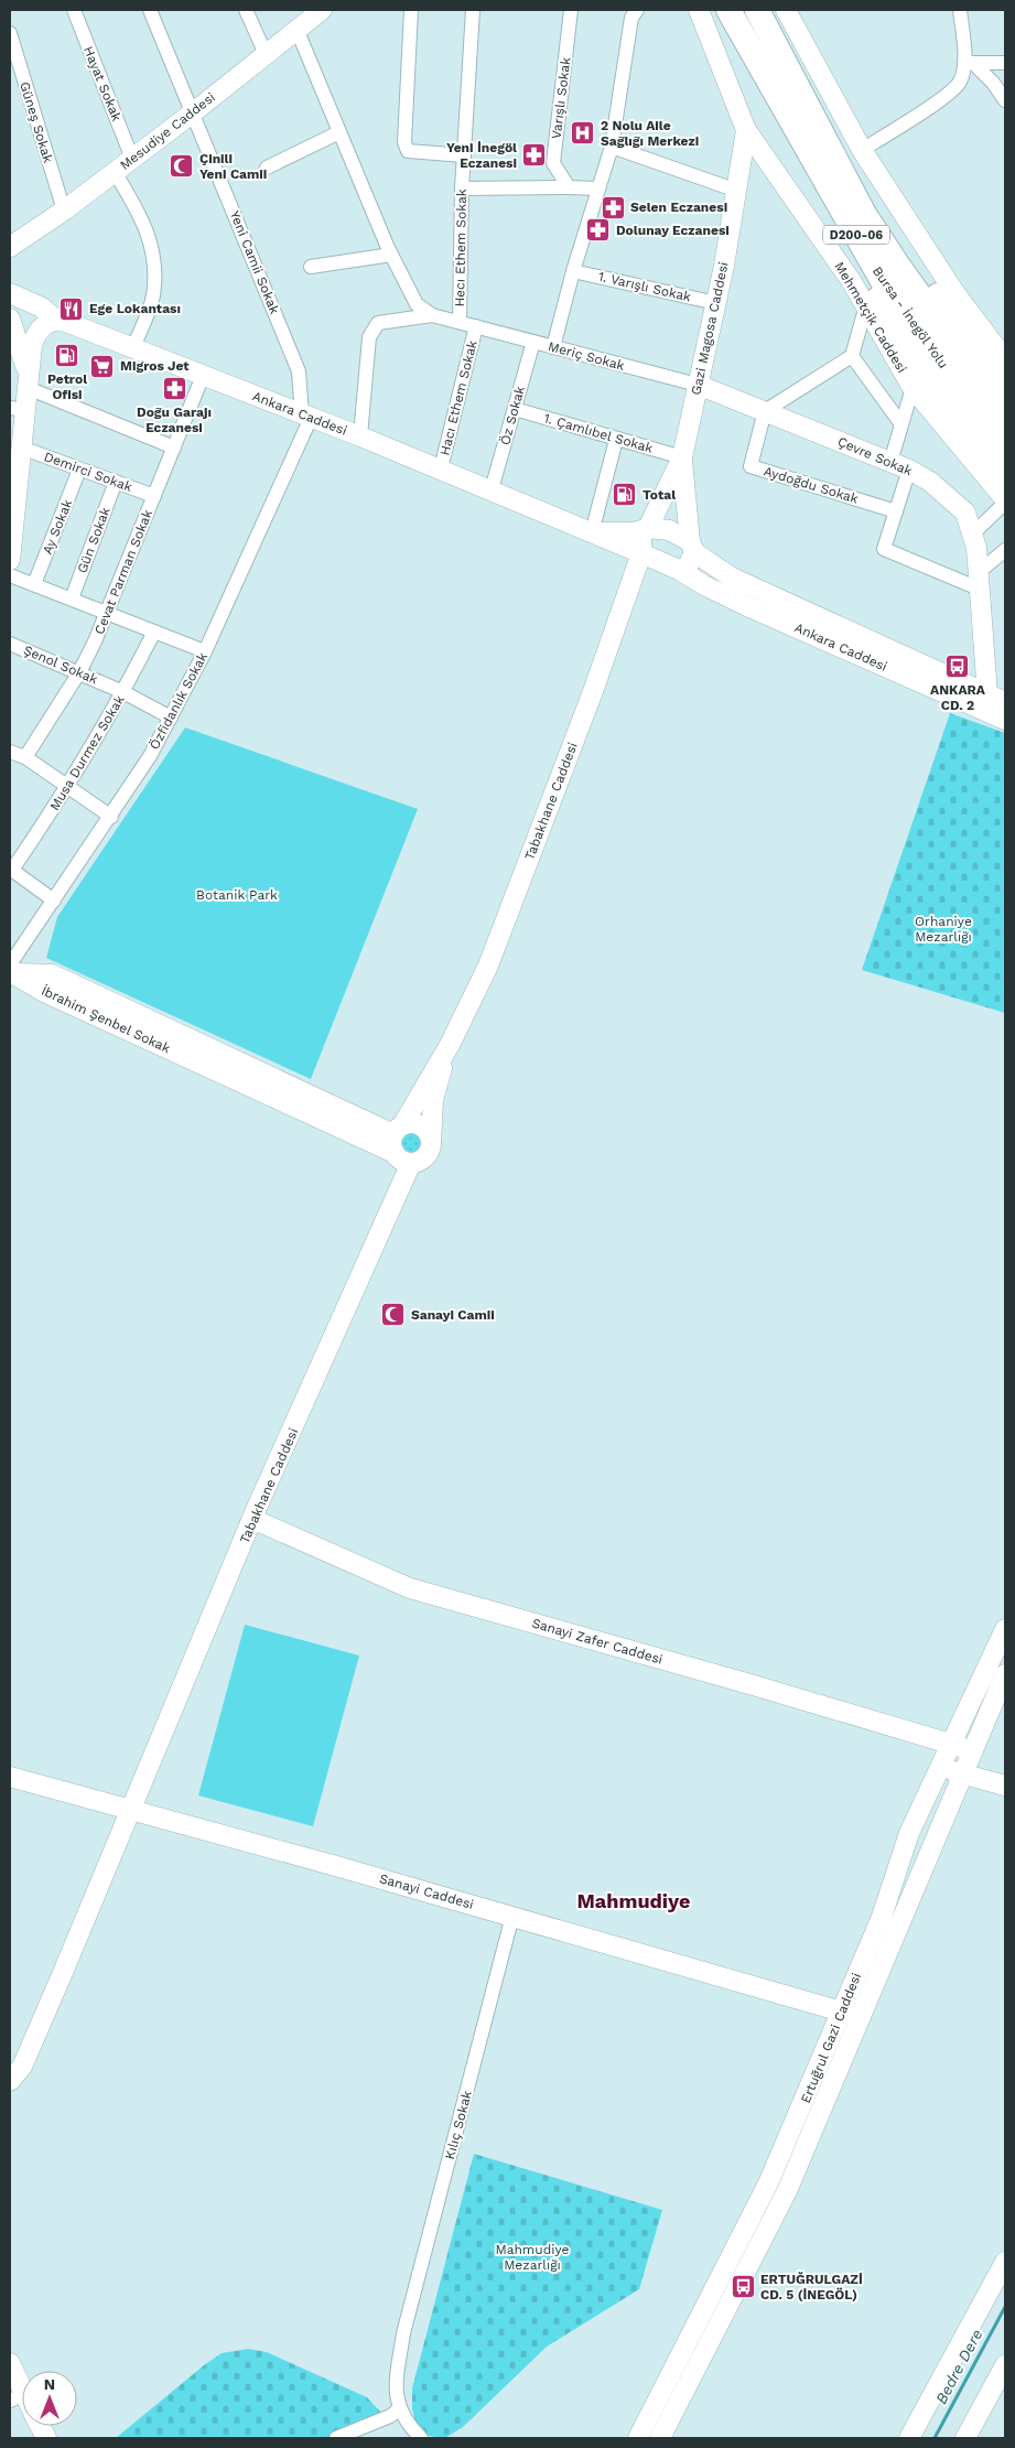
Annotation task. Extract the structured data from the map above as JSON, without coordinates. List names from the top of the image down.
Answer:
{
  "streets": {
    "highway": ["D200-06", "Bursa - İnegöl Yolu"],
    "street": [
      "Hayat Sokak",
      "Varışlı Sokak",
      "Güneş Sokak",
      "Mesudiye Caddesi",
      "Hecı Ethem Sokak",
      "Yeni Camii Sokak",
      "1. Varışlı Sokak",
      "Mehmetçik Caddesi",
      "Gazi Magosa Caddesi",
      "Meriç Sokak",
      "Hacı Ethem Sokak",
      "Ankara Caddesi",
      "Öz Sokak",
      "1. Çamlıbel Sokak",
      "Çevre Sokak",
      "Demirci Sokak",
      "Aydoğdu Sokak",
      "Ay Sokak",
      "Gün Sokak",
      "Cevat Parman Sokak",
      "Şenol Sokak",
      "Özfidanlık Sokak",
      "Musa Durmez Sokak",
      "Tabakhane Caddesi",
      "İbrahim Şenbel Sokak",
      "Sanayi Zafer Caddesi",
      "Sanayi Caddesi",
      "Ertuğrul Gazi Caddesi",
      "Kılıç Sokak"
    ]
  },
  "crossings": [
    ["Hayat Sokak", "Mesudiye Caddesi"],
    ["Güneş Sokak", "Mesudiye Caddesi"],
    ["Mesudiye Caddesi", "Yeni Camii Sokak"],
    ["Hecı Ethem Sokak", "Meriç Sokak"],
    ["Yeni Camii Sokak", "Ankara Caddesi"],
    ["Yeni Camii Sokak", "Özfidanlık Sokak"],
    ["1. Varışlı Sokak", "Gazi Magosa Caddesi"],
    ["Mehmetçik Caddesi", "Gazi Magosa Caddesi"],
    ["Gazi Magosa Caddesi", "Meriç Sokak"],
    ["Gazi Magosa Caddesi", "1. Çamlıbel Sokak"],
    ["Gazi Magosa Caddesi", "Çevre Sokak"],
    ["Gazi Magosa Caddesi", "Tabakhane Caddesi"],
    ["Meriç Sokak", "Hacı Ethem Sokak"],
    ["Meriç Sokak", "Öz Sokak"],
    ["Meriç Sokak", "Çevre Sokak"],
    ["Hacı Ethem Sokak", "Ankara Caddesi"],
    ["Ankara Caddesi", "Öz Sokak"],
    ["Ankara Caddesi", "Çevre Sokak"],
    ["Ankara Caddesi", "Cevat Parman Sokak"],
    ["Ankara Caddesi", "Özfidanlık Sokak"],
    ["Ankara Caddesi", "Tabakhane Caddesi"],
    ["Öz Sokak", "1. Çamlıbel Sokak"],
    ["1. Çamlıbel Sokak", "Tabakhane Caddesi"],
    ["Çevre Sokak", "Aydoğdu Sokak"],
    ["Demirci Sokak", "Ay Sokak"],
    ["Demirci Sokak", "Gün Sokak"],
    ["Demirci Sokak", "Cevat Parman Sokak"],
    ["Cevat Parman Sokak", "Şenol Sokak"],
    ["Şenol Sokak", "Özfidanlık Sokak"],
    ["Şenol Sokak", "Musa Durmez Sokak"],
    ["Özfidanlık Sokak", "İbrahim Şenbel Sokak"],
    ["Tabakhane Caddesi", "İbrahim Şenbel Sokak"],
    ["Tabakhane Caddesi", "Sanayi Zafer Caddesi"],
    ["Tabakhane Caddesi", "Sanayi Caddesi"],
    ["Sanayi Zafer Caddesi", "Ertuğrul Gazi Caddesi"],
    ["Sanayi Caddesi", "Ertuğrul Gazi Caddesi"],
    ["Sanayi Caddesi", "Kılıç Sokak"]
  ],
  "districts": ["Mahmudiye"],
  "water": ["Bedre Dere"],
  "parks": ["Botanik Park", "Orhaniye Mezarlığı", "Mahmudiye Mezarlığı"],
  "places": {
    "hospital": ["2 Nolu Aile Sağlığı Merkezi"],
    "pharmacy": [
      "Yeni İnegöl Eczanesi",
      "Selen Eczanesi",
      "Dolunay Eczanesi",
      "Doğu Garajı Eczanesi"
    ],
    "mosque": ["Çinili Yeni Camii", "Sanayi Camii"],
    "restaurant": ["Ege Lokantası"],
    "fuel station": ["Petrol Ofisi", "Total"],
    "supermarket": ["Migros Jet"],
    "bus stop": ["ANKARA CD. 2", "ERTUĞRULGAZİ CD. 5 (İNEGÖL)"]
  },
  "north": "top"
}
